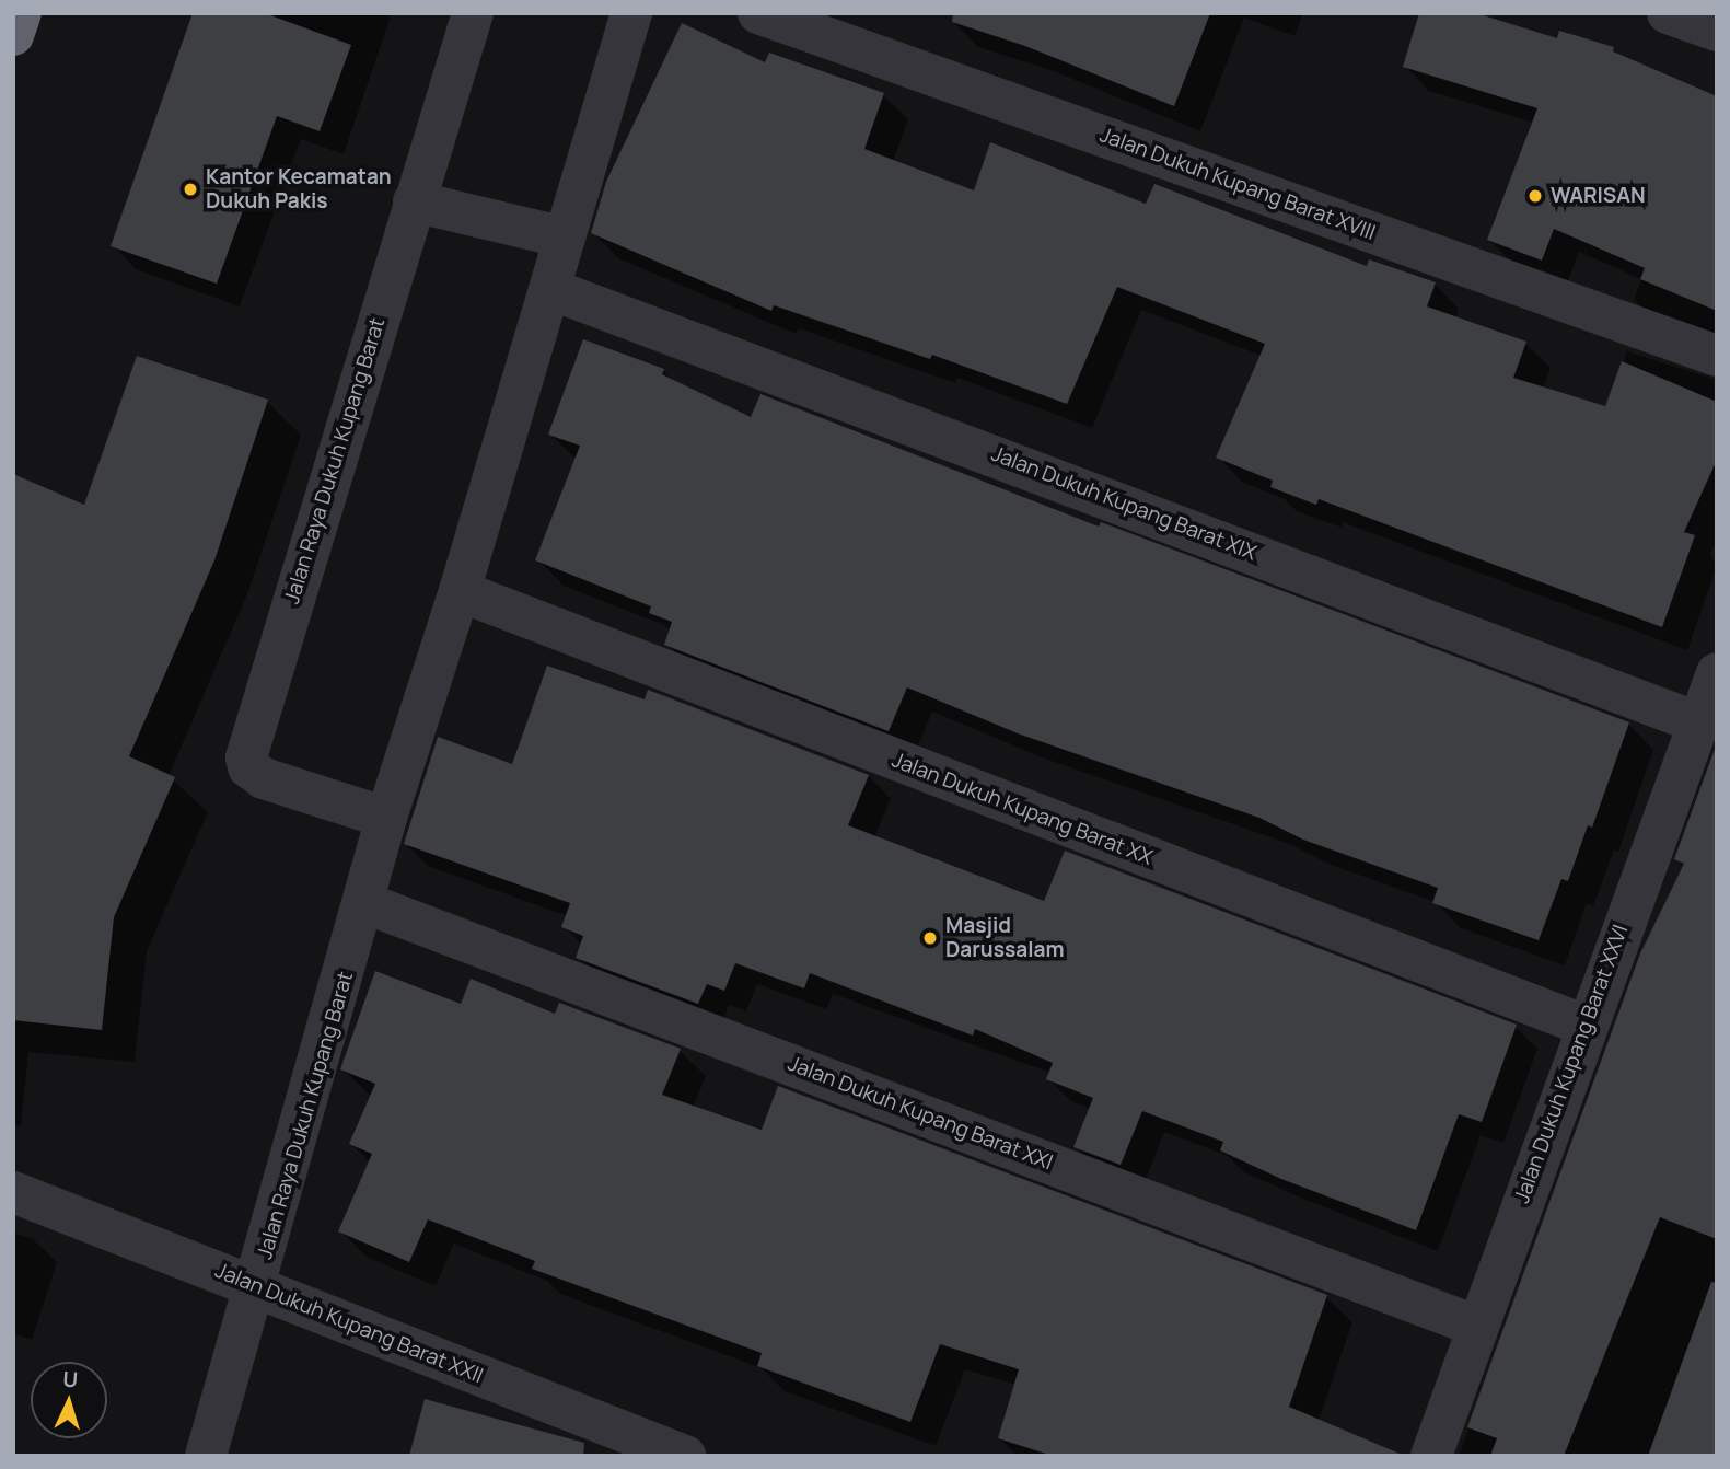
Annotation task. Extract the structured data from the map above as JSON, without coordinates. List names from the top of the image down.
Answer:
{
  "streets": {
    "street": [
      "Jalan Dukuh Kupang Barat XVIII",
      "Jalan Raya Dukuh Kupang Barat",
      "Jalan Dukuh Kupang Barat XIX",
      "Jalan Dukuh Kupang Barat XX",
      "Jalan Dukuh Kupang Barat XXVI",
      "Jalan Dukuh Kupang Barat XXI",
      "Jalan Dukuh Kupang Barat XXII"
    ]
  },
  "crossings": [
    ["Jalan Raya Dukuh Kupang Barat", "Jalan Dukuh Kupang Barat XIX"],
    ["Jalan Raya Dukuh Kupang Barat", "Jalan Dukuh Kupang Barat XX"],
    ["Jalan Raya Dukuh Kupang Barat", "Jalan Dukuh Kupang Barat XXI"],
    ["Jalan Raya Dukuh Kupang Barat", "Jalan Dukuh Kupang Barat XXII"],
    ["Jalan Dukuh Kupang Barat XIX", "Jalan Dukuh Kupang Barat XXVI"],
    ["Jalan Dukuh Kupang Barat XX", "Jalan Dukuh Kupang Barat XXVI"],
    ["Jalan Dukuh Kupang Barat XXVI", "Jalan Dukuh Kupang Barat XXI"]
  ],
  "places": ["Kantor Kecamatan Dukuh Pakis", "WARISAN", "Masjid Darussalam"],
  "north": "top"
}
